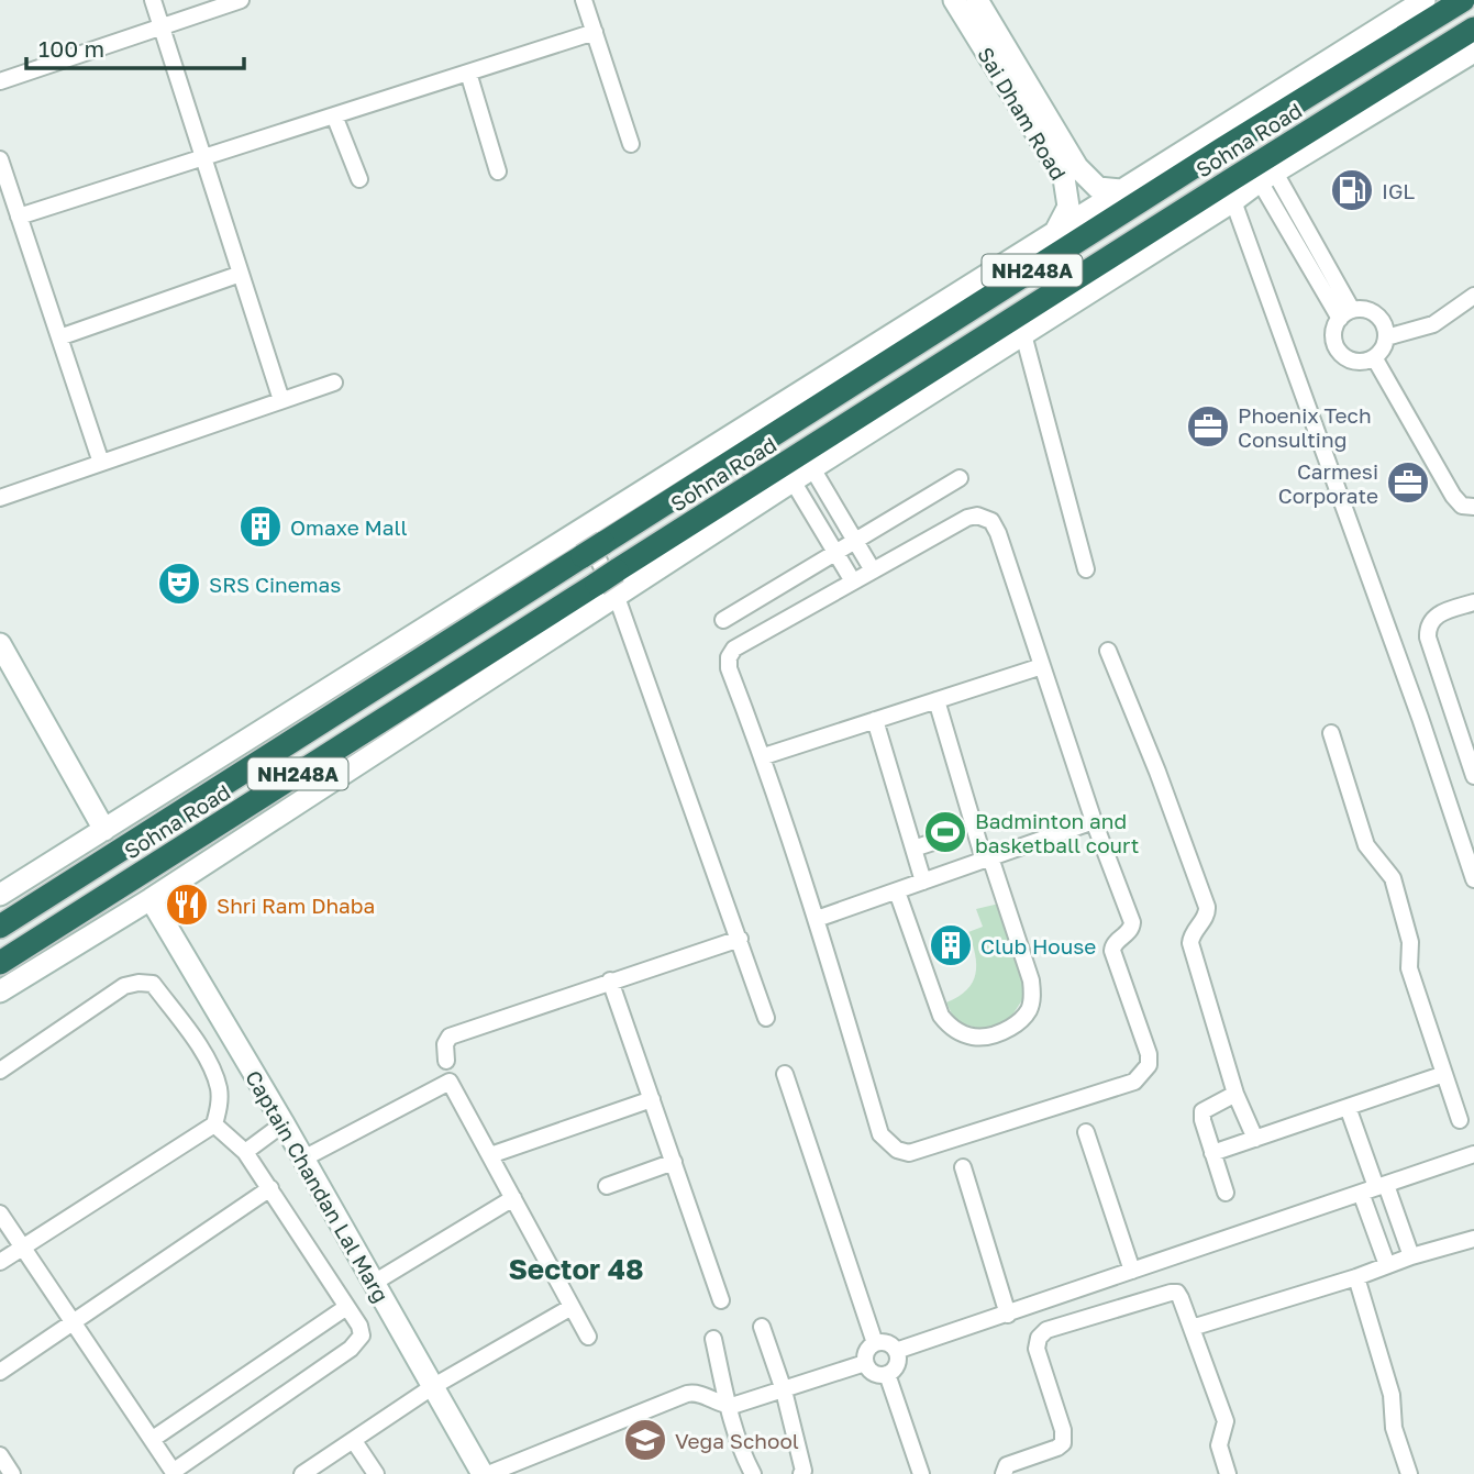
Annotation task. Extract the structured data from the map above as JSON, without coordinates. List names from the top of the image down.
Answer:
{
  "streets": {
    "highway": ["Sohna Road", "NH248A"],
    "main road": ["Sai Dham Road", "Captain Chandan Lal Marg"]
  },
  "districts": ["Sector 48"],
  "places": {
    "fuel station": ["IGL"],
    "office": ["Phoenix Tech Consulting", "Carmesi Corporate"],
    "building": ["Omaxe Mall", "Club House"],
    "theatre": ["SRS Cinemas"],
    "sports": ["Badminton and basketball court"],
    "restaurant": ["Shri Ram Dhaba"],
    "school or university": ["Vega School"]
  },
  "scale_bar": "100 m"
}
